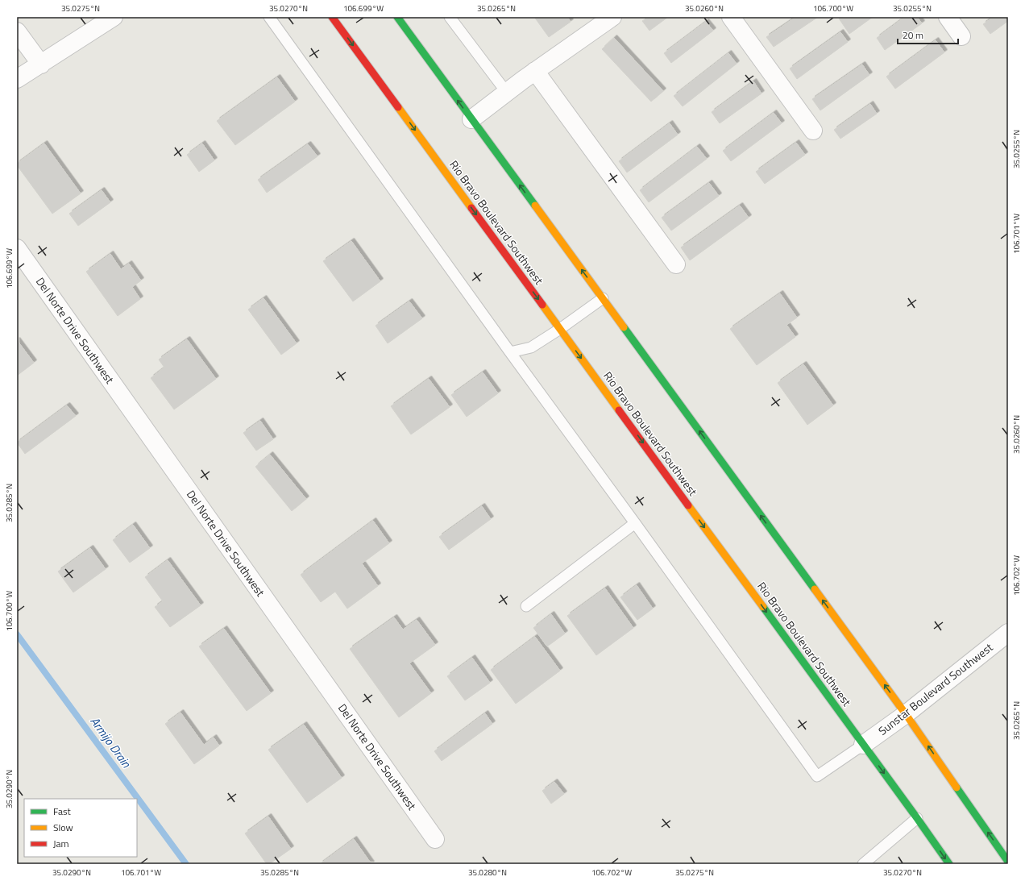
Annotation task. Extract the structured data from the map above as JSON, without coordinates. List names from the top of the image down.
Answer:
{
  "streets": {
    "main road": ["Rio Bravo Boulevard Southwest"],
    "street": ["Del Norte Drive Southwest", "Sunstar Boulevard Southwest"]
  },
  "crossings": [
    ["Rio Bravo Boulevard Southwest", "Sunstar Boulevard Southwest"]
  ],
  "water": ["Armijo Drain"],
  "legend": ["Fast", "Slow", "Jam"],
  "scale_bar": "20 m",
  "coordinates": [
    "35.0275°N",
    "35.0270°N",
    "106.699°W",
    "35.0265°N",
    "35.0260°N",
    "106.700°W",
    "35.0255°N",
    "106.701°W",
    "35.0285°N",
    "106.702°W",
    "35.0290°N",
    "35.0280°N"
  ]
}
